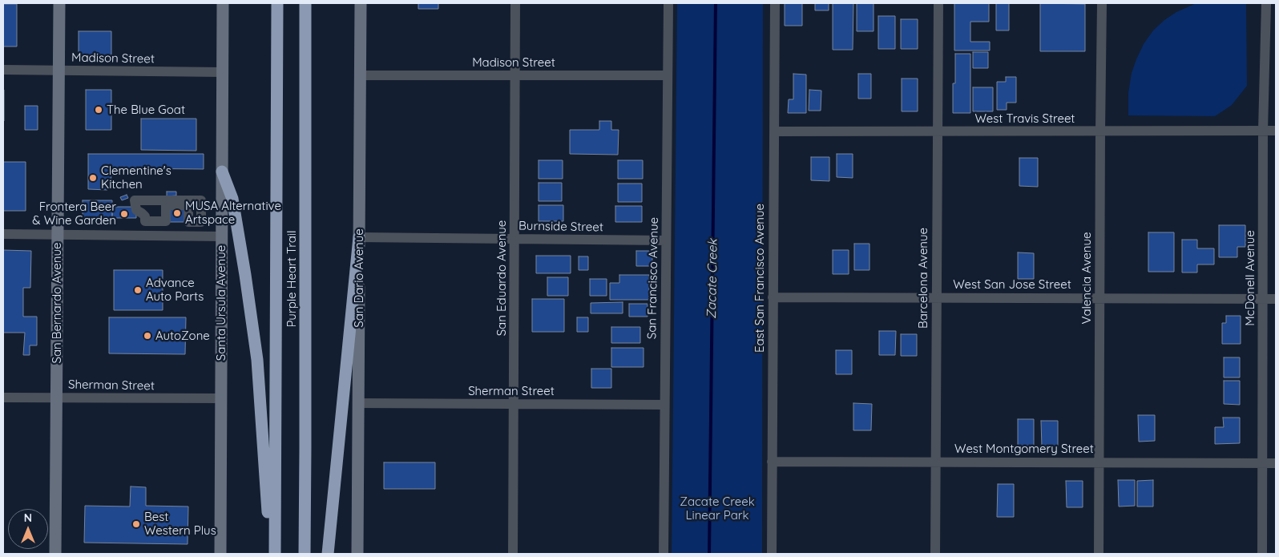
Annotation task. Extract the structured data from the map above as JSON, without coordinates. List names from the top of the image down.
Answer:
{
  "streets": {
    "highway": ["Purple Heart Trail"],
    "main road": ["San Dario Avenue", "San Bernardo Avenue", "Santa Ursula Avenue"],
    "street": [
      "Madison Street",
      "West Travis Street",
      "Burnside Street",
      "San Eduardo Avenue",
      "San Francisco Avenue",
      "East San Francisco Avenue",
      "Barcelona Avenue",
      "Valencia Avenue",
      "McDonell Avenue",
      "West San Jose Street",
      "Sherman Street",
      "West Montgomery Street"
    ]
  },
  "crossings": [
    ["Madison Street", "San Dario Avenue"],
    ["Madison Street", "San Eduardo Avenue"],
    ["Madison Street", "San Francisco Avenue"],
    ["Madison Street", "San Bernardo Avenue"],
    ["Madison Street", "Santa Ursula Avenue"],
    ["West Travis Street", "East San Francisco Avenue"],
    ["West Travis Street", "Barcelona Avenue"],
    ["West Travis Street", "Valencia Avenue"],
    ["West Travis Street", "McDonell Avenue"],
    ["Burnside Street", "San Dario Avenue"],
    ["Burnside Street", "San Eduardo Avenue"],
    ["Burnside Street", "San Francisco Avenue"],
    ["San Dario Avenue", "Sherman Street"],
    ["San Eduardo Avenue", "Sherman Street"],
    ["San Francisco Avenue", "Sherman Street"],
    ["East San Francisco Avenue", "West San Jose Street"],
    ["East San Francisco Avenue", "West Montgomery Street"],
    ["Barcelona Avenue", "West San Jose Street"],
    ["Barcelona Avenue", "West Montgomery Street"],
    ["Valencia Avenue", "West San Jose Street"],
    ["Valencia Avenue", "West Montgomery Street"],
    ["McDonell Avenue", "West San Jose Street"],
    ["McDonell Avenue", "West Montgomery Street"],
    ["San Bernardo Avenue", "Sherman Street"],
    ["Santa Ursula Avenue", "Sherman Street"]
  ],
  "water": ["Zacate Creek"],
  "parks": ["Zacate Creek Linear Park"],
  "places": [
    "The Blue Goat",
    "Clementine's Kitchen",
    "MUSA Alternative Artspace",
    "Frontera Beer & Wine Garden",
    "Advance Auto Parts",
    "AutoZone",
    "Best Western Plus"
  ],
  "north": "top"
}
